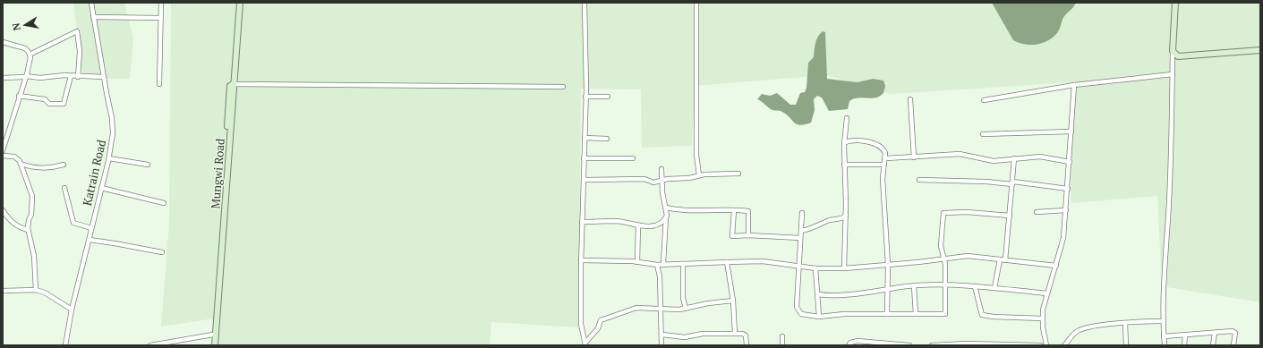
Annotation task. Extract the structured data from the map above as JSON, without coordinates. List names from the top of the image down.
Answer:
{
  "streets": {
    "main road": ["Mungwi Road"],
    "street": ["Katrain Road"]
  },
  "north": "left"
}
